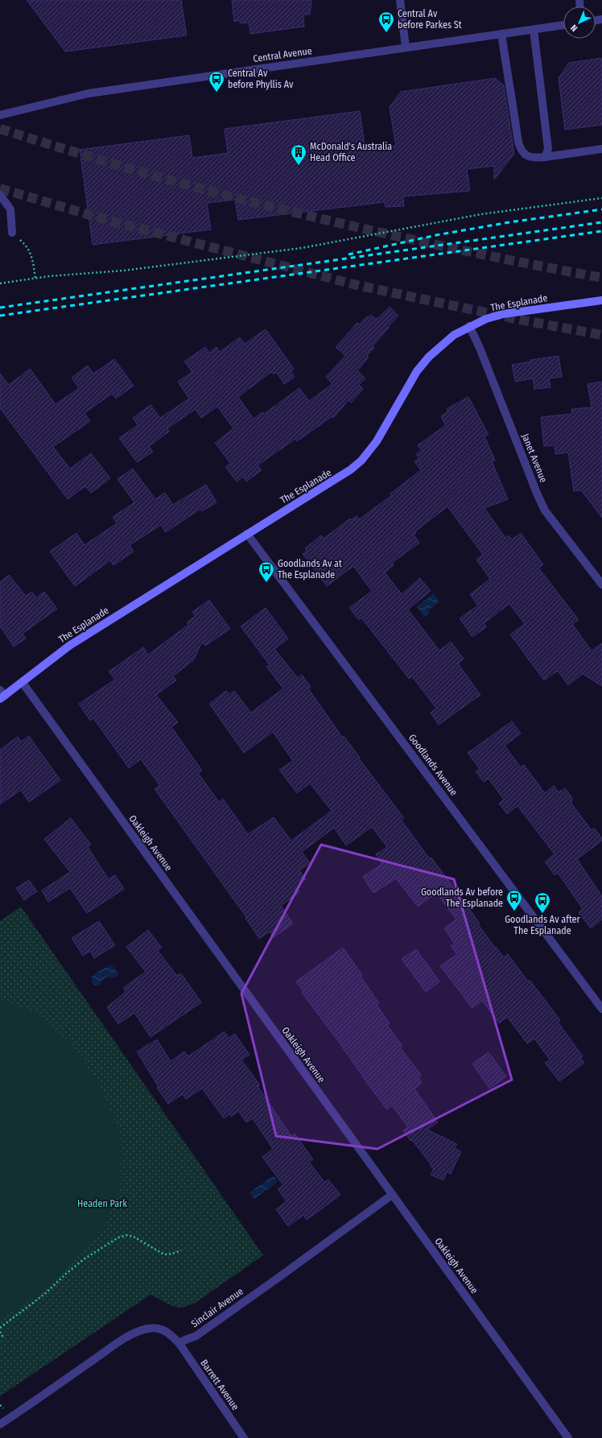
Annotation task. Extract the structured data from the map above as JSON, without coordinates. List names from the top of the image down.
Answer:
{
  "streets": {
    "main road": ["The Esplanade"],
    "street": [
      "Central Avenue",
      "Janet Avenue",
      "Goodlands Avenue",
      "Oakleigh Avenue",
      "Sinclair Avenue",
      "Barrett Avenue"
    ]
  },
  "crossings": [
    ["The Esplanade", "Janet Avenue"],
    ["The Esplanade", "Goodlands Avenue"],
    ["The Esplanade", "Oakleigh Avenue"],
    ["Oakleigh Avenue", "Sinclair Avenue"],
    ["Sinclair Avenue", "Barrett Avenue"]
  ],
  "parks": ["Headen Park"],
  "places": {
    "bus stop": [
      "Central Av before Parkes St",
      "Central Av before Phyllis Av",
      "Goodlands Av at The Esplanade",
      "Goodlands Av before The Esplanade",
      "Goodlands Av after The Esplanade"
    ],
    "building": ["McDonald's Australia Head Office"]
  },
  "north": "bottom left"
}
